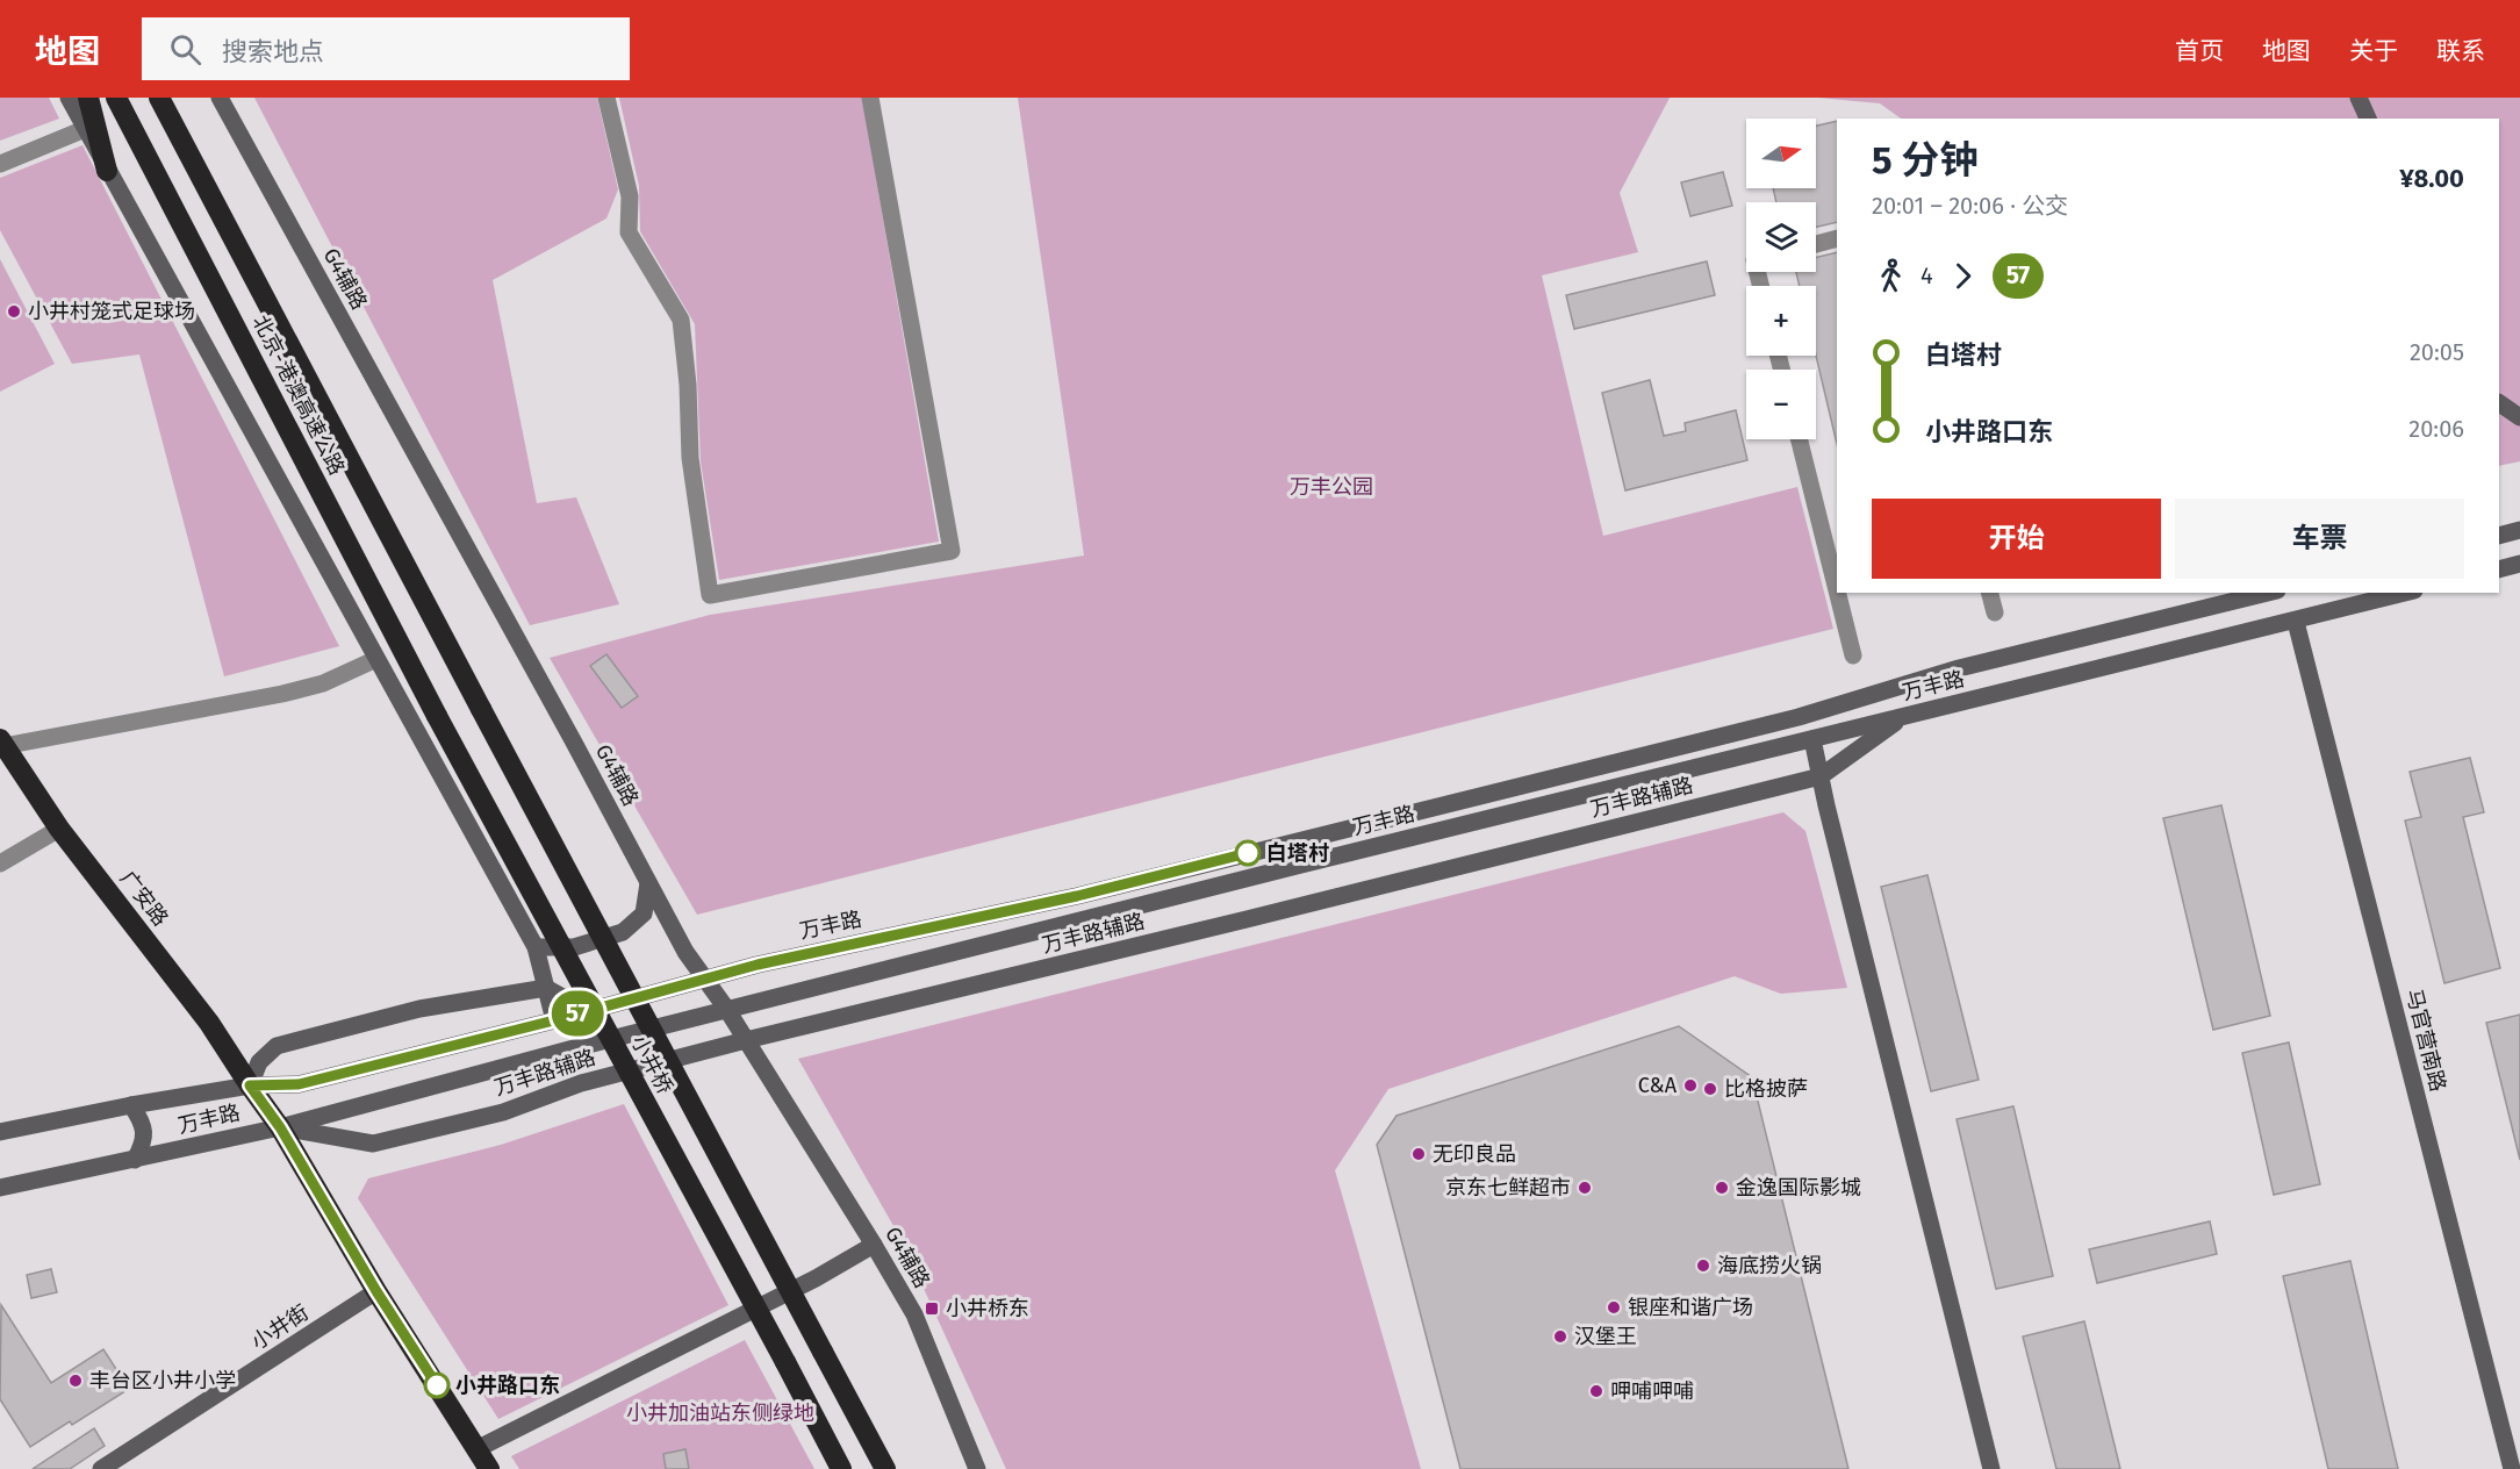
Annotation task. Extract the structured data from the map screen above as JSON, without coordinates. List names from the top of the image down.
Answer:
{
  "streets": {
    "highway": ["北京-港澳高速公路", "广安路", "小井桥"],
    "street": [
      "G4辅路",
      "万丰路",
      "万丰路辅路",
      "马官营南路",
      "小井街"
    ]
  },
  "crossings": [
    ["G4辅路", "万丰路"],
    ["G4辅路", "万丰路辅路"],
    ["北京-港澳高速公路", "小井桥"],
    ["万丰路", "万丰路辅路"],
    ["万丰路", "广安路"],
    ["万丰路", "马官营南路"],
    ["万丰路辅路", "广安路"]
  ],
  "parks": ["万丰公园", "小井加油站东侧绿地"],
  "places": {
    "other": [
      "小井村笼式足球场",
      "白塔村",
      "C&A",
      "比格披萨",
      "无印良品",
      "京东七鲜超市",
      "金逸国际影城",
      "海底捞火锅",
      "银座和谐广场",
      "汉堡王",
      "丰台区小井小学",
      "小井路口东",
      "呷哺呷哺"
    ],
    "transit": ["小井桥东"]
  },
  "lines": ["bus line 57"],
  "north": "right",
  "page": {
    "header": "地图",
    "search": "搜索地点",
    "nav": [
      "首页",
      "地图",
      "关于",
      "联系"
    ],
    "on_map": "57",
    "map_buttons": ["+", "−"],
    "heading": ["5 分钟", "20:01 – 20:06 · 公交", "¥8.00"],
    "legs": ["4", "57"],
    "list": [
      {
        "name": "白塔村",
        "value": "20:05"
      },
      {
        "name": "小井路口东",
        "value": "20:06"
      }
    ],
    "buttons": ["开始", "车票"]
  }
}
